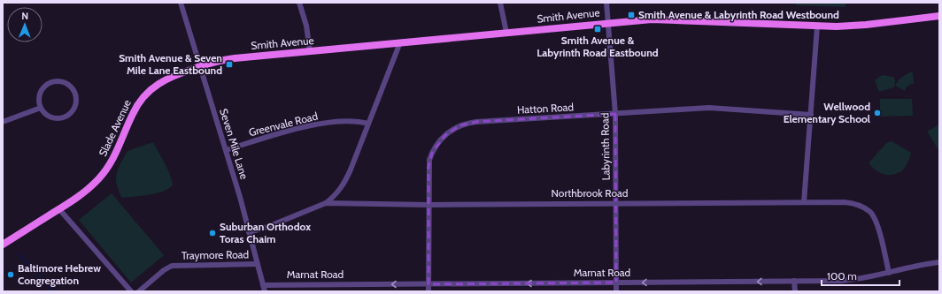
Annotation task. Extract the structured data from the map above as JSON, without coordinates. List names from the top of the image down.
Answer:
{
  "streets": {
    "main road": ["Smith Avenue", "Slade Avenue"],
    "street": [
      "Hatton Road",
      "Greenvale Road",
      "Seven Mile Lane",
      "Labyrinth Road",
      "Northbrook Road",
      "Traymore Road",
      "Marnat Road"
    ]
  },
  "crossings": [
    ["Smith Avenue", "Slade Avenue"],
    ["Smith Avenue", "Seven Mile Lane"],
    ["Smith Avenue", "Labyrinth Road"],
    ["Hatton Road", "Labyrinth Road"],
    ["Hatton Road", "Northbrook Road"],
    ["Hatton Road", "Marnat Road"],
    ["Greenvale Road", "Seven Mile Lane"],
    ["Slade Avenue", "Seven Mile Lane"],
    ["Seven Mile Lane", "Northbrook Road"],
    ["Seven Mile Lane", "Traymore Road"],
    ["Seven Mile Lane", "Marnat Road"],
    ["Labyrinth Road", "Northbrook Road"],
    ["Labyrinth Road", "Marnat Road"],
    ["Northbrook Road", "Marnat Road"]
  ],
  "one_way": ["Marnat Road"],
  "places": {
    "transit": ["Smith Avenue & Labyrinth Road Westbound", "Smith Avenue & Labyrinth Road Eastbound", "Smith Avenue & Seven Mile Lane Eastbound"],
    "other": ["Wellwood Elementary School", "Suburban Orthodox Toras Chaim", "Baltimore Hebrew Congregation"]
  },
  "scale_bar": "100 m",
  "north": "top"
}
